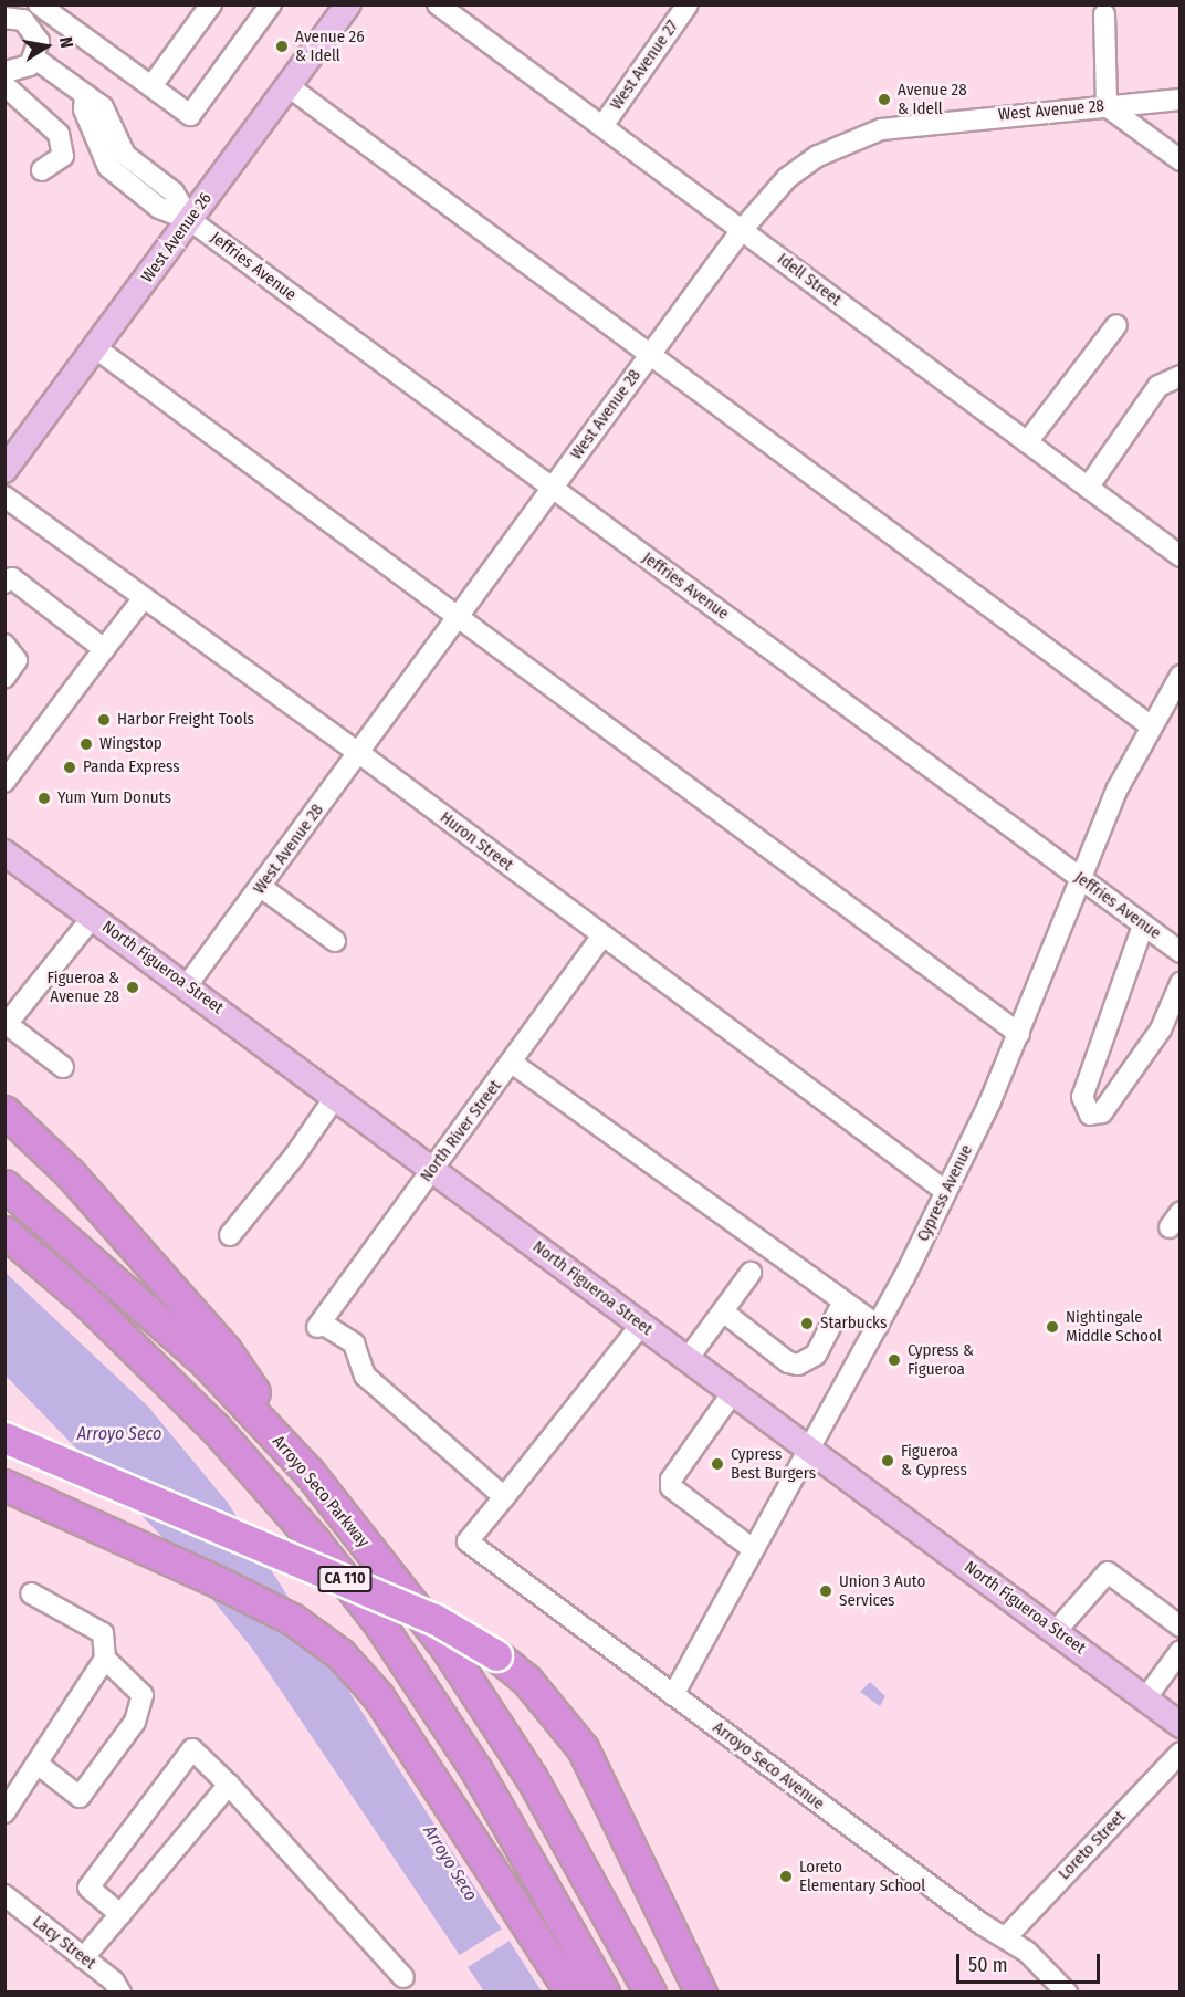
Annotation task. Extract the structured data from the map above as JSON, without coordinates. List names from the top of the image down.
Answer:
{
  "streets": {
    "highway": ["Arroyo Seco Parkway", "CA 110"],
    "main road": ["West Avenue 26", "North Figueroa Street"],
    "street": [
      "West Avenue 27",
      "West Avenue 28",
      "Jeffries Avenue",
      "Idell Street",
      "Huron Street",
      "North River Street",
      "Cypress Avenue",
      "Arroyo Seco Avenue",
      "Loreto Street",
      "Lacy Street"
    ]
  },
  "crossings": [
    ["West Avenue 27", "Idell Street"],
    ["West Avenue 28", "Jeffries Avenue"],
    ["West Avenue 28", "Idell Street"],
    ["West Avenue 28", "Huron Street"],
    ["West Avenue 28", "North Figueroa Street"],
    ["West Avenue 26", "Jeffries Avenue"],
    ["Jeffries Avenue", "Cypress Avenue"],
    ["Huron Street", "North River Street"],
    ["Huron Street", "Cypress Avenue"],
    ["North Figueroa Street", "North River Street"],
    ["North Figueroa Street", "Cypress Avenue"],
    ["North River Street", "Arroyo Seco Avenue"],
    ["Cypress Avenue", "Arroyo Seco Avenue"],
    ["Arroyo Seco Avenue", "Loreto Street"]
  ],
  "water": ["Arroyo Seco"],
  "places": [
    "Avenue 26 & Idell",
    "Avenue 28 & Idell",
    "Harbor Freight Tools",
    "Wingstop",
    "Panda Express",
    "Yum Yum Donuts",
    "Figueroa & Avenue 28",
    "Starbucks",
    "Nightingale Middle School",
    "Cypress & Figueroa",
    "Figueroa & Cypress",
    "Cypress Best Burgers",
    "Union 3 Auto Services",
    "Loreto Elementary School"
  ],
  "scale_bar": "50 m",
  "north": "right"
}
